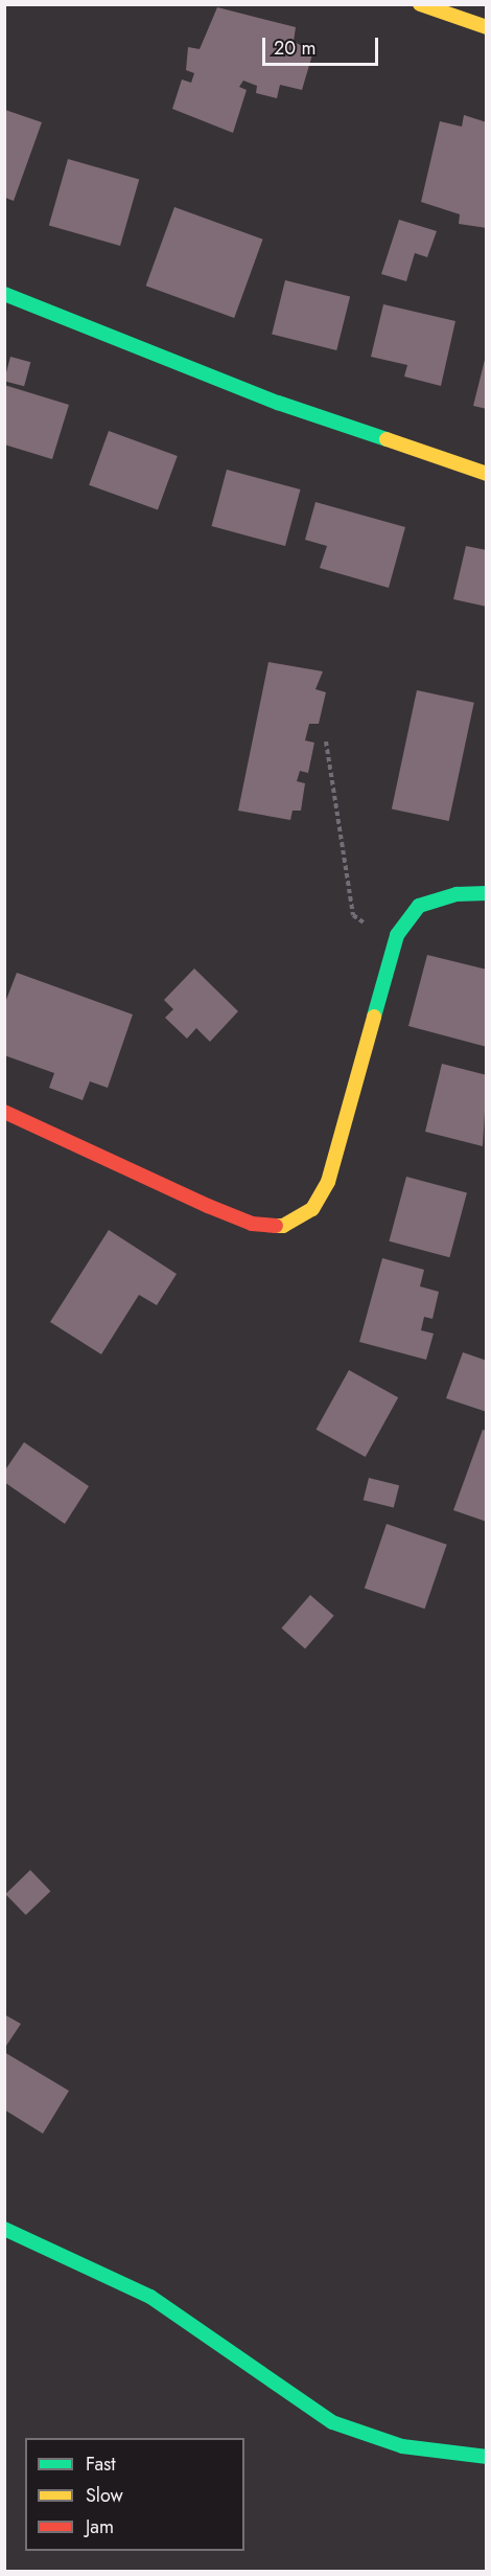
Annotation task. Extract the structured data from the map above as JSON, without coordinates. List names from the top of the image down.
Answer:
{
  "legend": ["Fast", "Slow", "Jam"],
  "scale_bar": "20 m"
}
